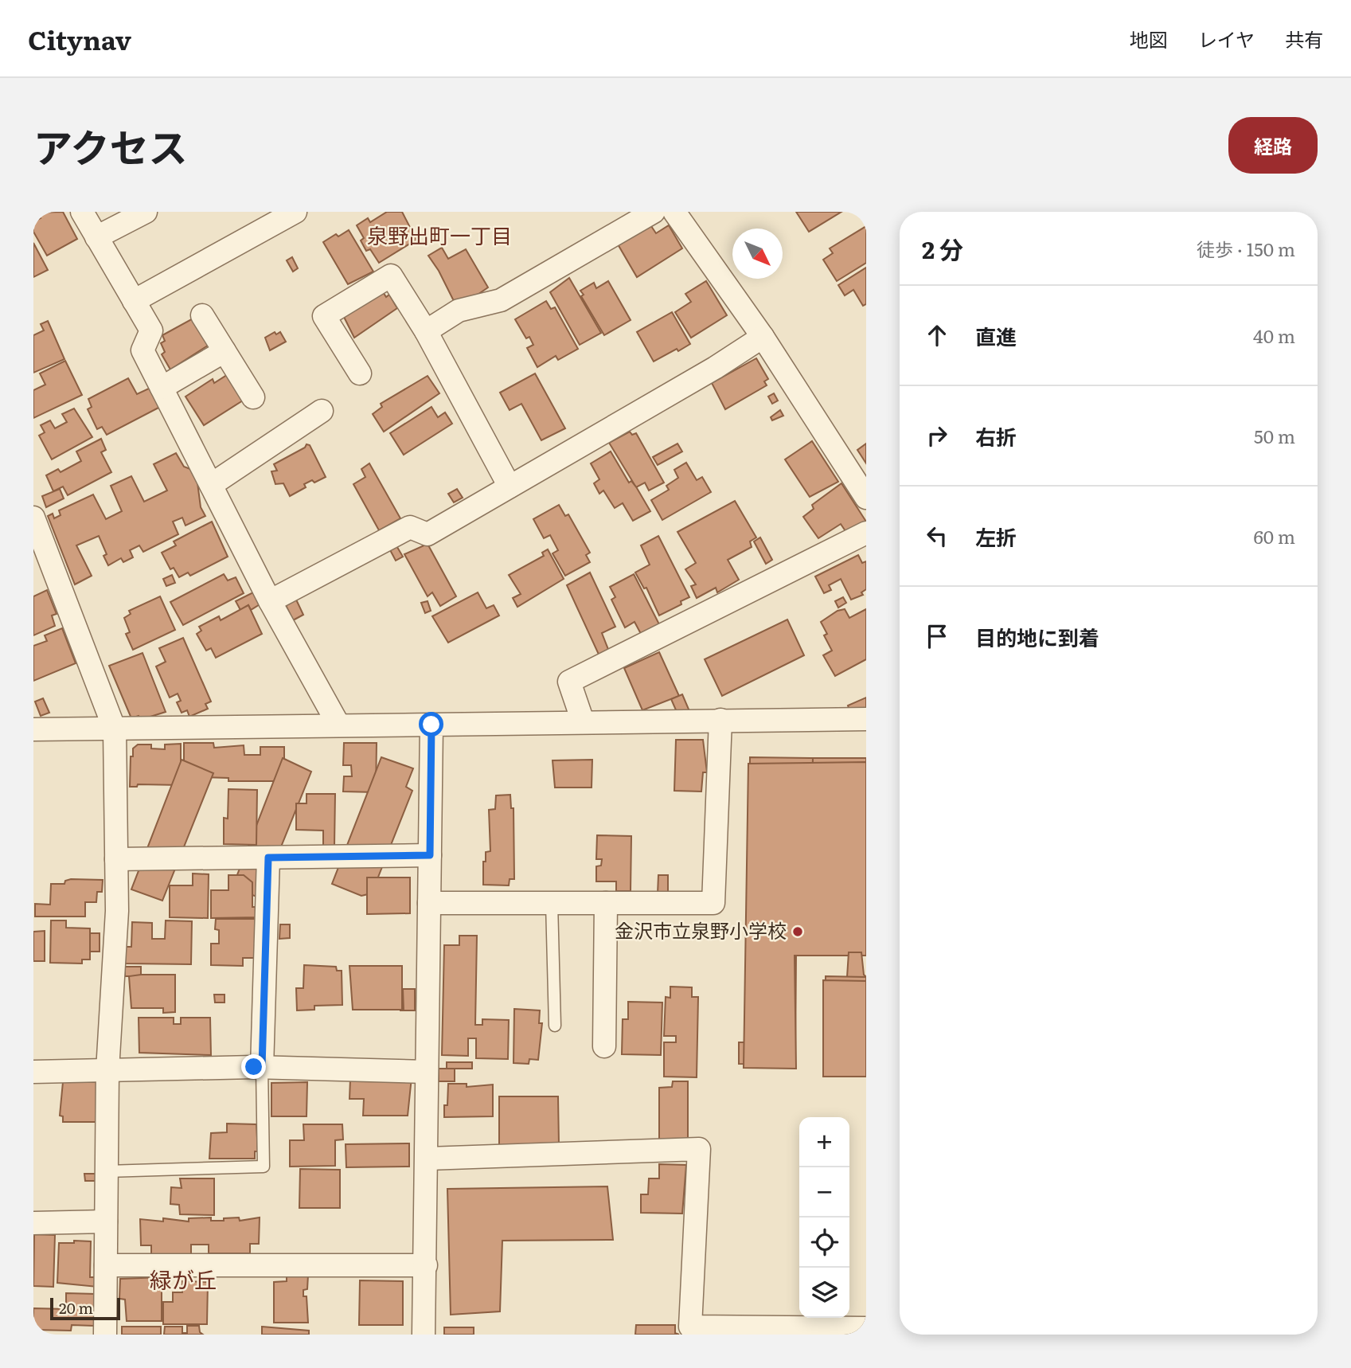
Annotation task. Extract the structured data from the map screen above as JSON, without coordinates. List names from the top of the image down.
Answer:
{
  "districts": ["泉野出町一丁目", "緑が丘"],
  "places": ["金沢市立泉野小学校"],
  "scale_bar": "20 m",
  "north": "bottom right",
  "page": {
    "header": "Citynav",
    "nav": ["地図", "レイヤ", "共有"],
    "title": "アクセス",
    "buttons": "経路",
    "heading": ["2 分", "徒歩 · 150 m"],
    "list": [
      ["直進", "40 m"],
      ["右折", "50 m"],
      ["左折", "60 m"],
      "目的地に到着"
    ],
    "map_buttons": ["+", "−"],
    "scale": "20 m"
  }
}
